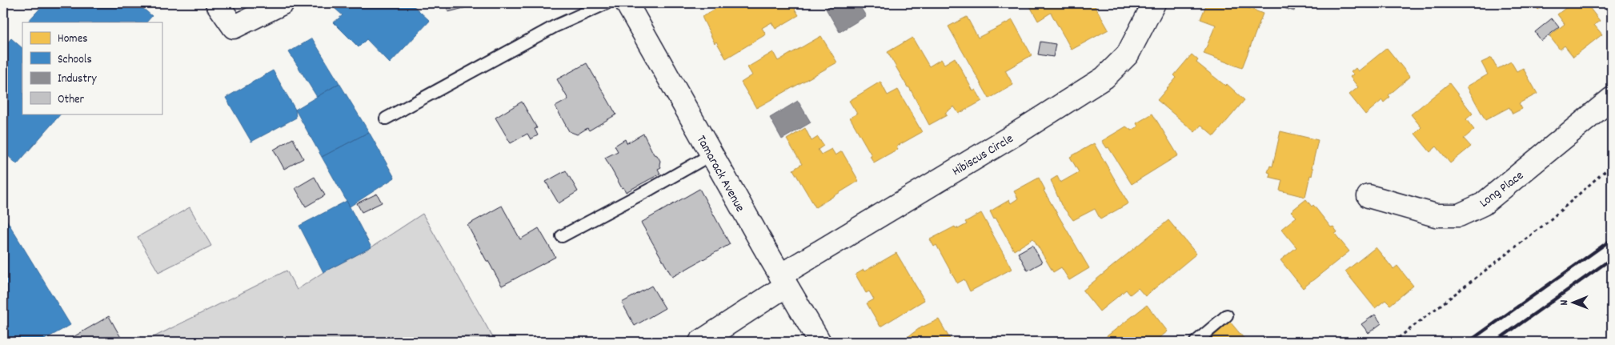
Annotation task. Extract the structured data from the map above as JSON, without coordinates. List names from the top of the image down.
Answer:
{
  "streets": {
    "street": ["Hibiscus Circle", "Tamarack Avenue", "Long Place"]
  },
  "crossings": [
    ["Hibiscus Circle", "Tamarack Avenue"]
  ],
  "legend": [
    "Homes",
    "Schools",
    "Industry",
    "Other"
  ],
  "north": "left"
}
